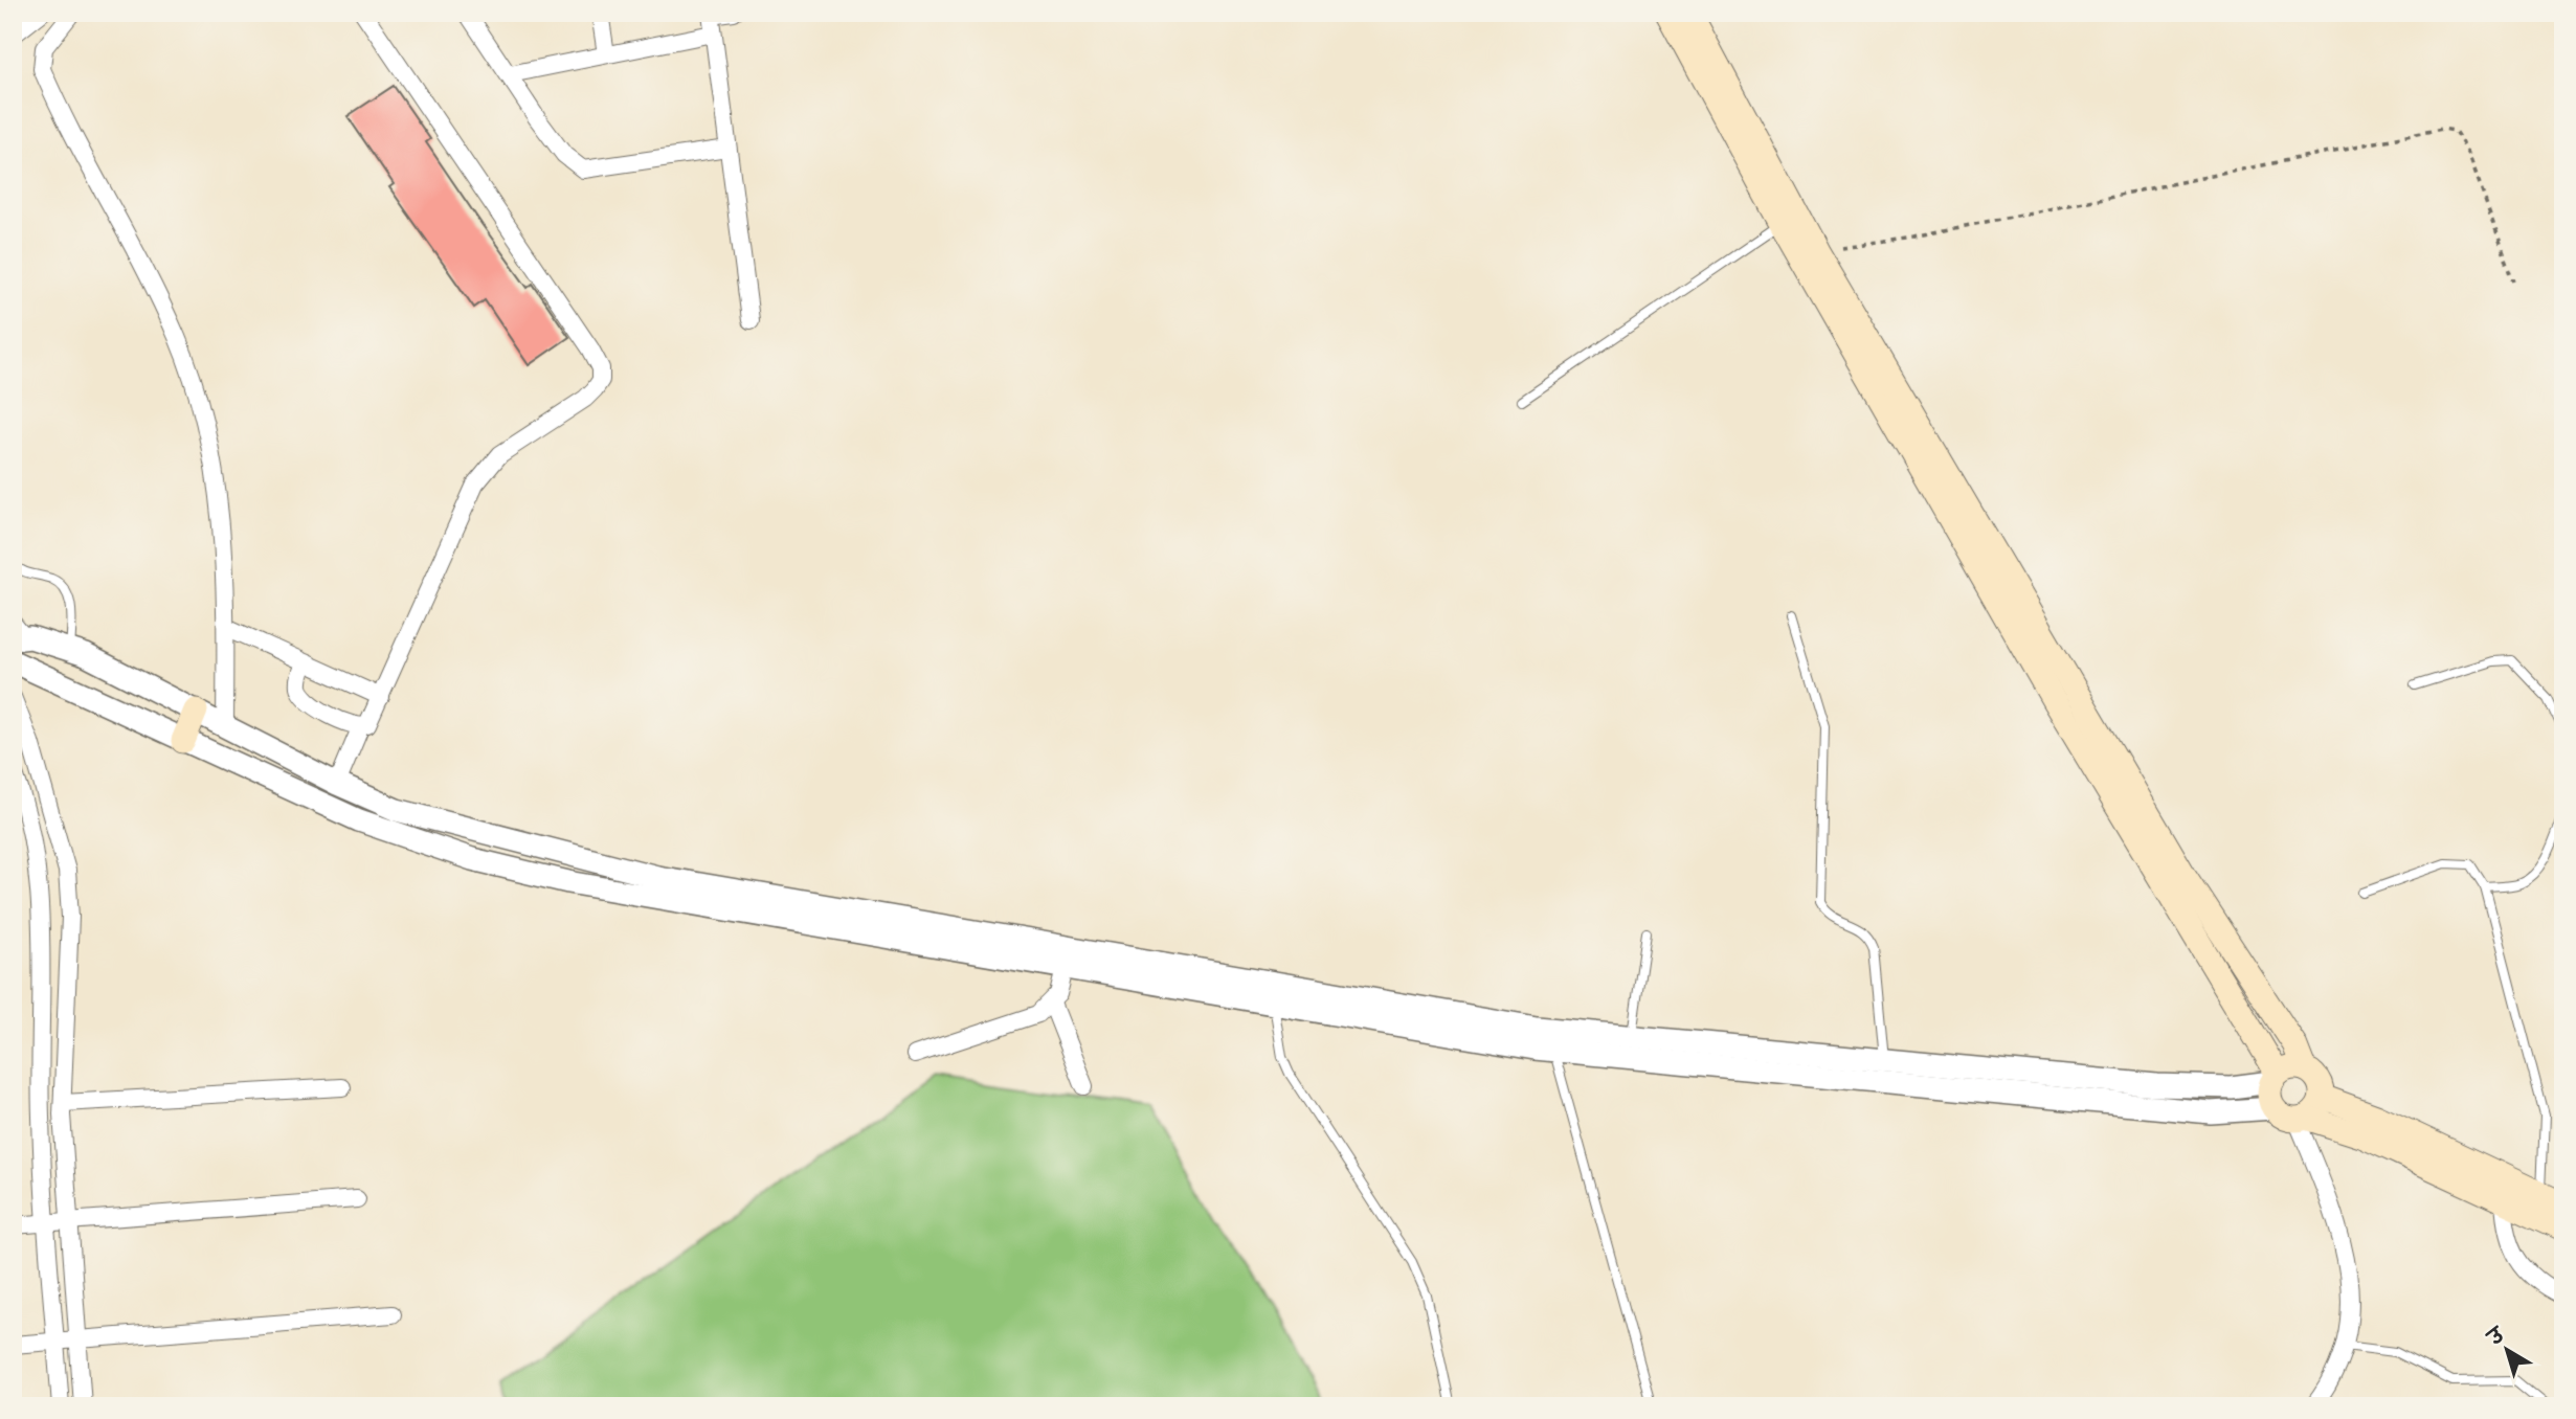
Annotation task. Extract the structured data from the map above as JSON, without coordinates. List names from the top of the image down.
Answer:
{
  "north": "top left"
}
